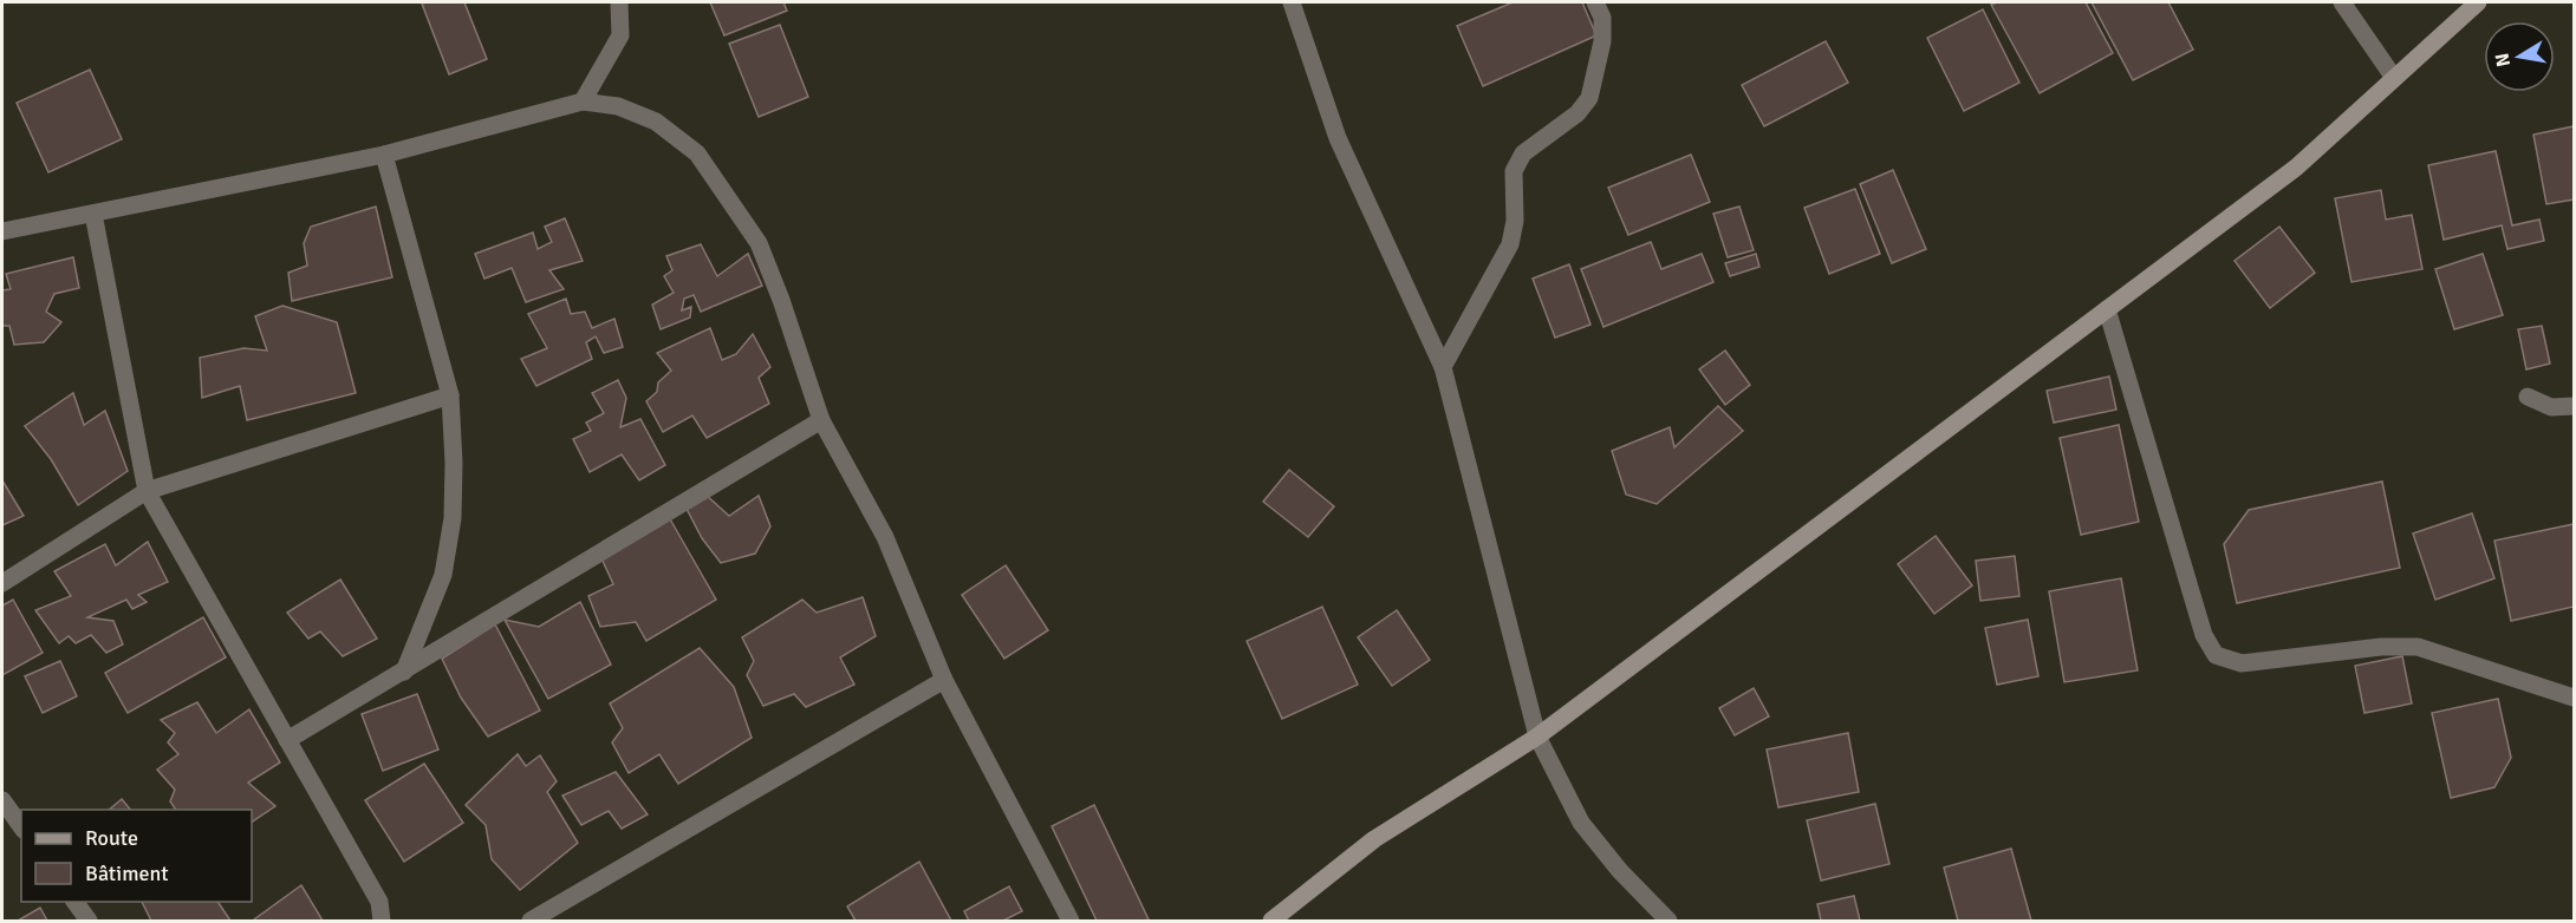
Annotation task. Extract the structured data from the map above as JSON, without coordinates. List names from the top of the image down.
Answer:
{
  "legend": ["Route", "Bâtiment"],
  "north": "left"
}
